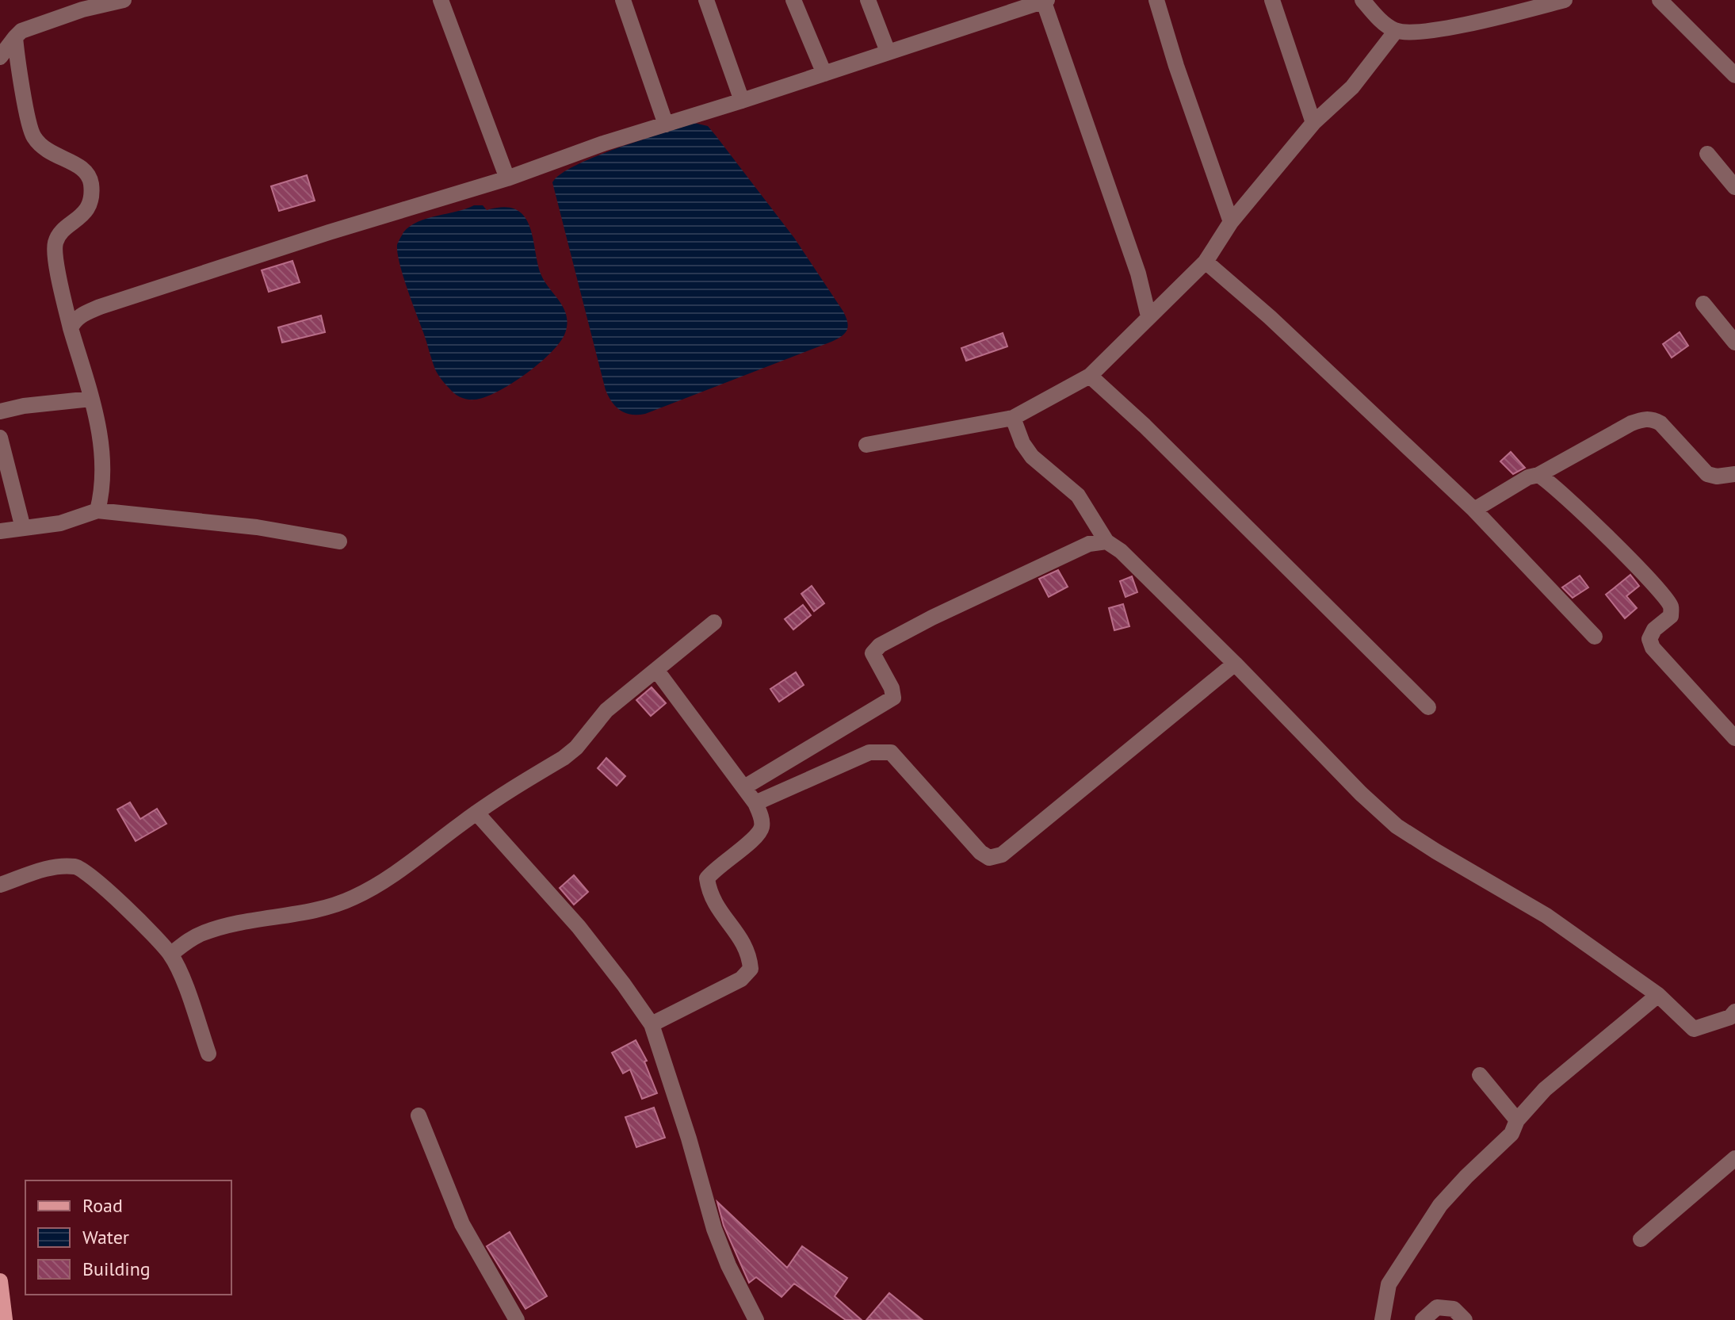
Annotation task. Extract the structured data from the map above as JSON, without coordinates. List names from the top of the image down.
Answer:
{
  "legend": ["Road", "Water", "Building"]
}
